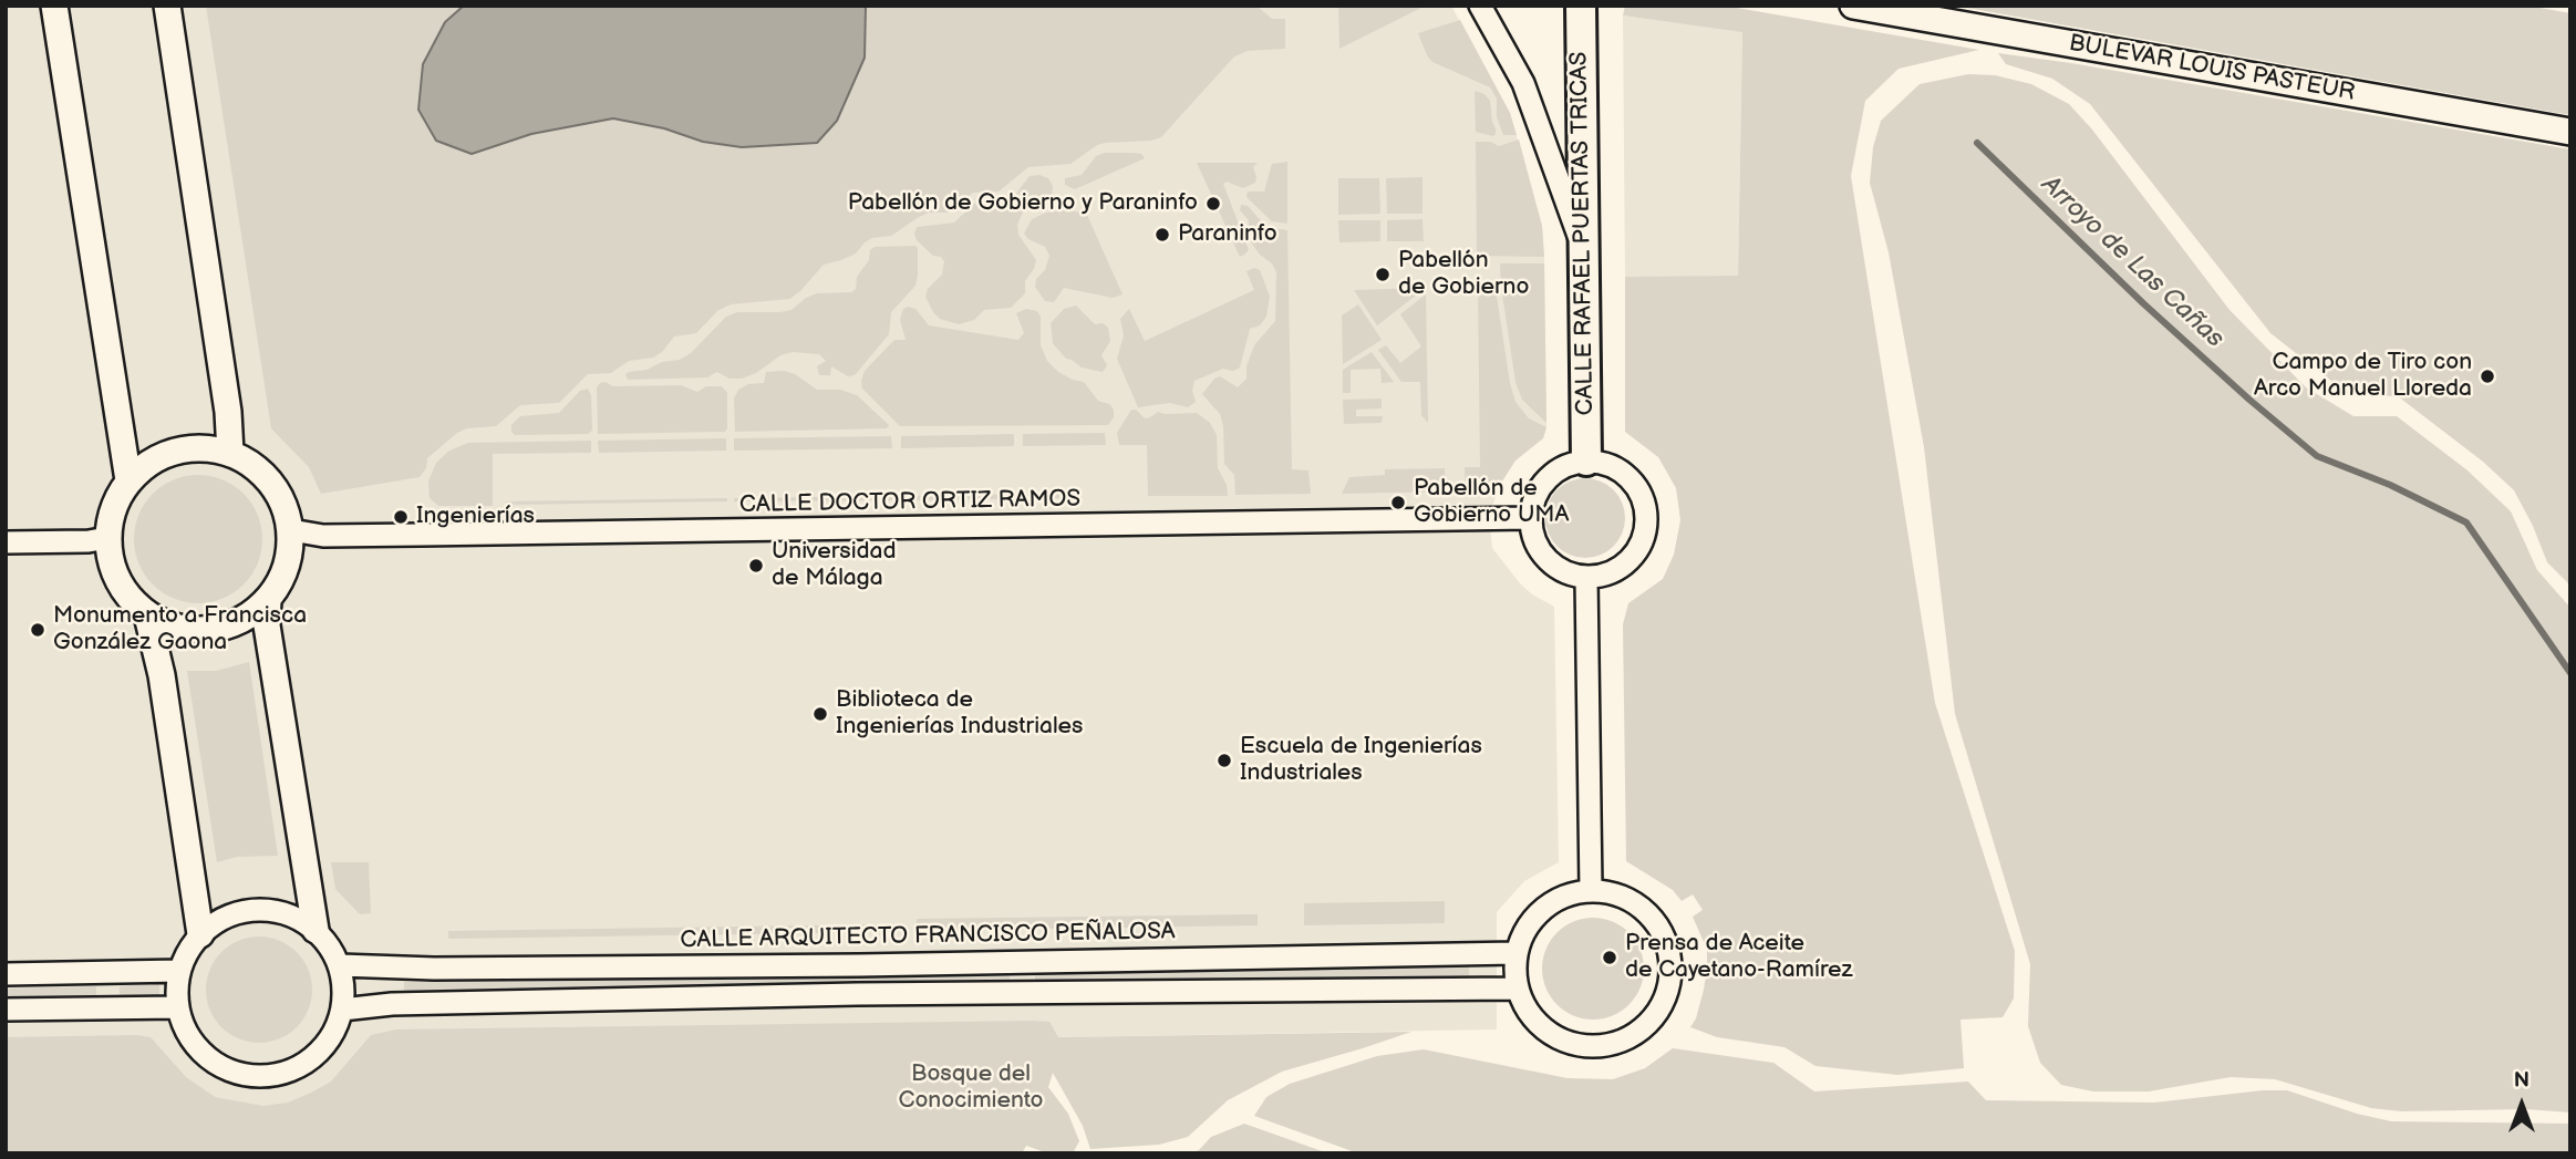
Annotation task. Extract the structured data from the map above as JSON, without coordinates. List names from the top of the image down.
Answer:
{
  "streets": {
    "main road": ["CALLE RAFAEL PUERTAS TRICAS"],
    "street": ["BULEVAR LOUIS PASTEUR", "CALLE DOCTOR ORTIZ RAMOS", "CALLE ARQUITECTO FRANCISCO PEÑALOSA"]
  },
  "crossings": [
    ["CALLE RAFAEL PUERTAS TRICAS", "CALLE DOCTOR ORTIZ RAMOS"]
  ],
  "water": ["Arroyo de Las Cañas"],
  "parks": ["Bosque del Conocimiento"],
  "places": [
    "Pabellón de Gobierno y Paraninfo",
    "Paraninfo",
    "Pabellón de Gobierno",
    "Campo de Tiro con Arco Manuel Lloreda",
    "Pabellón de Gobierno UMA",
    "Ingenierías",
    "Universidad de Málaga",
    "Monumento a Francisca González Gaona",
    "Biblioteca de Ingenierías Industriales",
    "Escuela de Ingenierías Industriales",
    "Prensa de Aceite de Cayetano-Ramírez"
  ],
  "north": "top"
}
